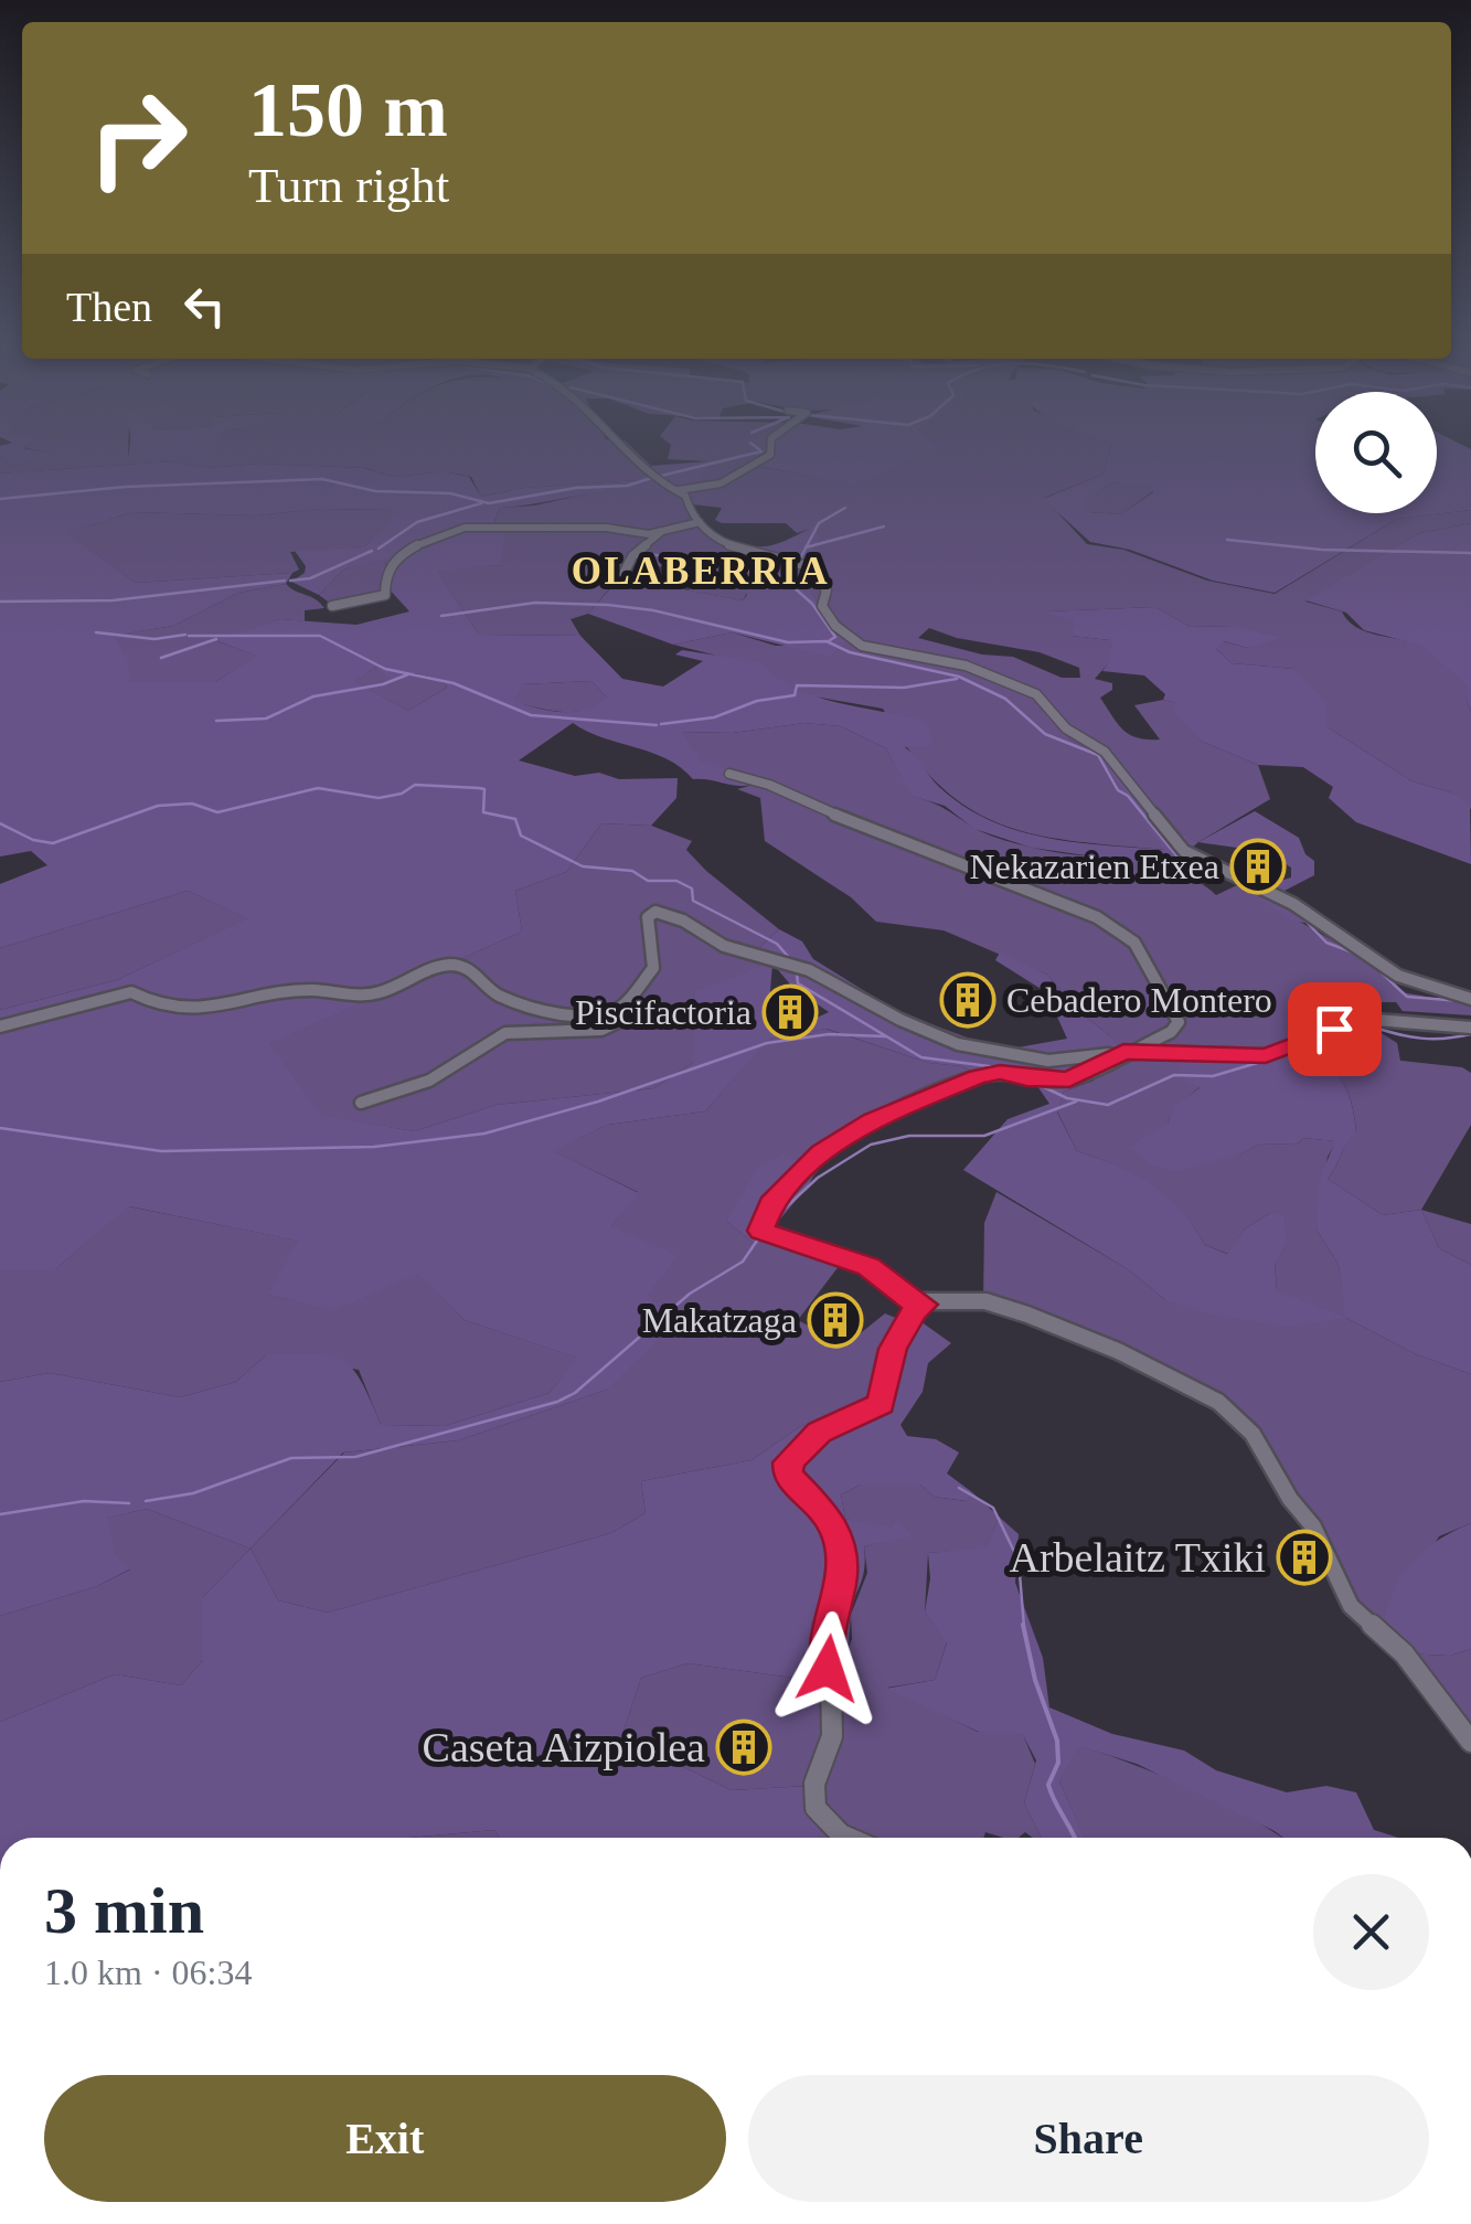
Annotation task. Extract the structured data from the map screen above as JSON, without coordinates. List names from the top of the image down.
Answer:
{
  "districts": ["OLABERRIA"],
  "places": {
    "building": [
      "Nekazarien Etxea",
      "Cebadero Montero",
      "Piscifactoria",
      "Makatzaga",
      "Arbelaitz Txiki",
      "Caseta Aizpiolea"
    ]
  },
  "page": {
    "turn": ["150 m", "Turn right"],
    "then": "Then",
    "heading": ["3 min", "1.0 km · 06:34"],
    "buttons": ["Exit", "Share"]
  }
}
